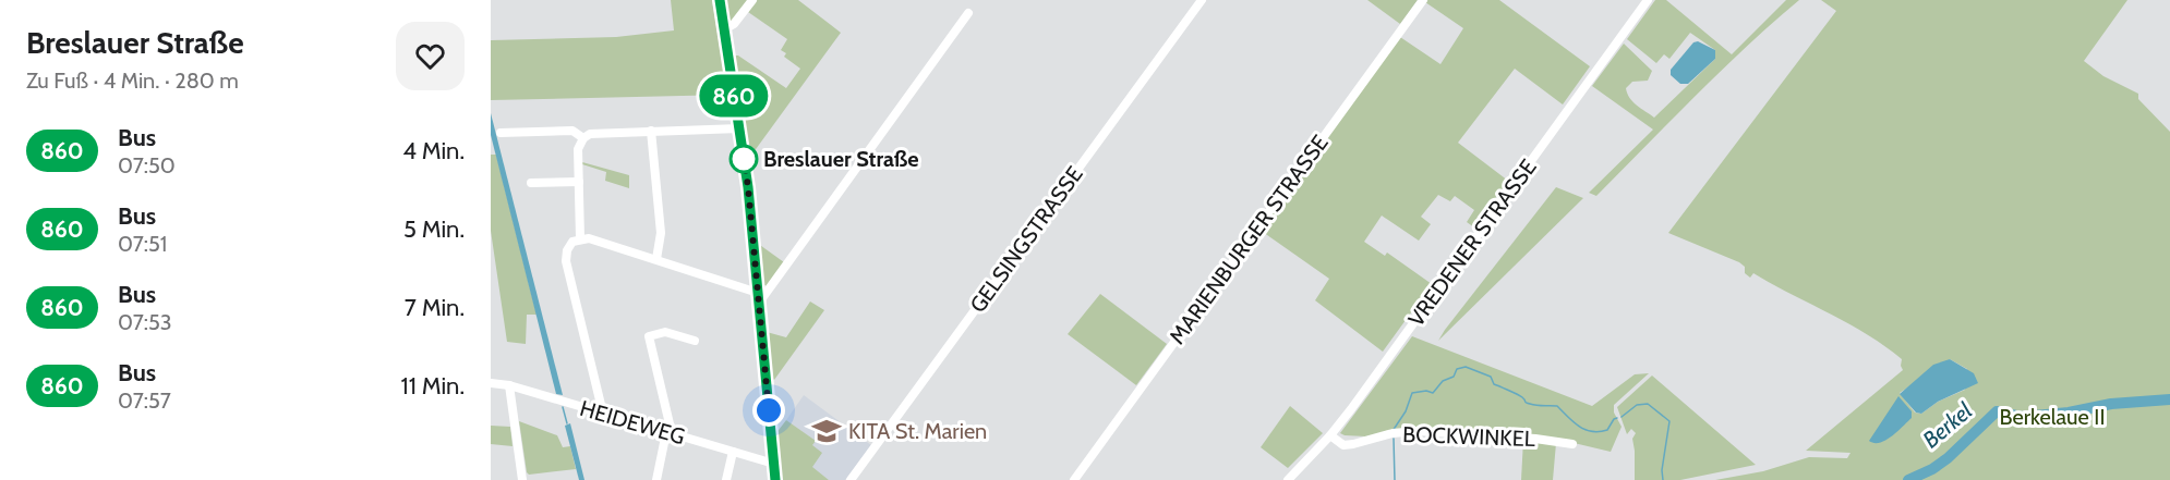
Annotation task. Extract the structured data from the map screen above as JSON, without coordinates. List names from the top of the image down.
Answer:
{
  "streets": {
    "street": [
      "GELSINGSTRASSE",
      "MARIENBURGER STRASSE",
      "VREDENER STRASSE",
      "HEIDEWEG",
      "BOCKWINKEL"
    ]
  },
  "crossings": [
    ["VREDENER STRASSE", "BOCKWINKEL"]
  ],
  "water": ["Berkel"],
  "parks": ["Berkelaue II"],
  "places": {
    "other": ["Breslauer Straße"],
    "school or university": ["KITA St. Marien"]
  },
  "lines": ["bus line 860"],
  "page": {
    "heading": ["Breslauer Straße", "Zu Fuß · 4 Min. · 280 m"],
    "on_map": "860",
    "list": [
      {
        "mark": "860",
        "name": "Bus",
        "note": "07:50",
        "value": "4 Min."
      },
      {
        "mark": "860",
        "name": "Bus",
        "note": "07:51",
        "value": "5 Min."
      },
      {
        "mark": "860",
        "name": "Bus",
        "note": "07:53",
        "value": "7 Min."
      },
      {
        "mark": "860",
        "name": "Bus",
        "note": "07:57",
        "value": "11 Min."
      }
    ]
  }
}
